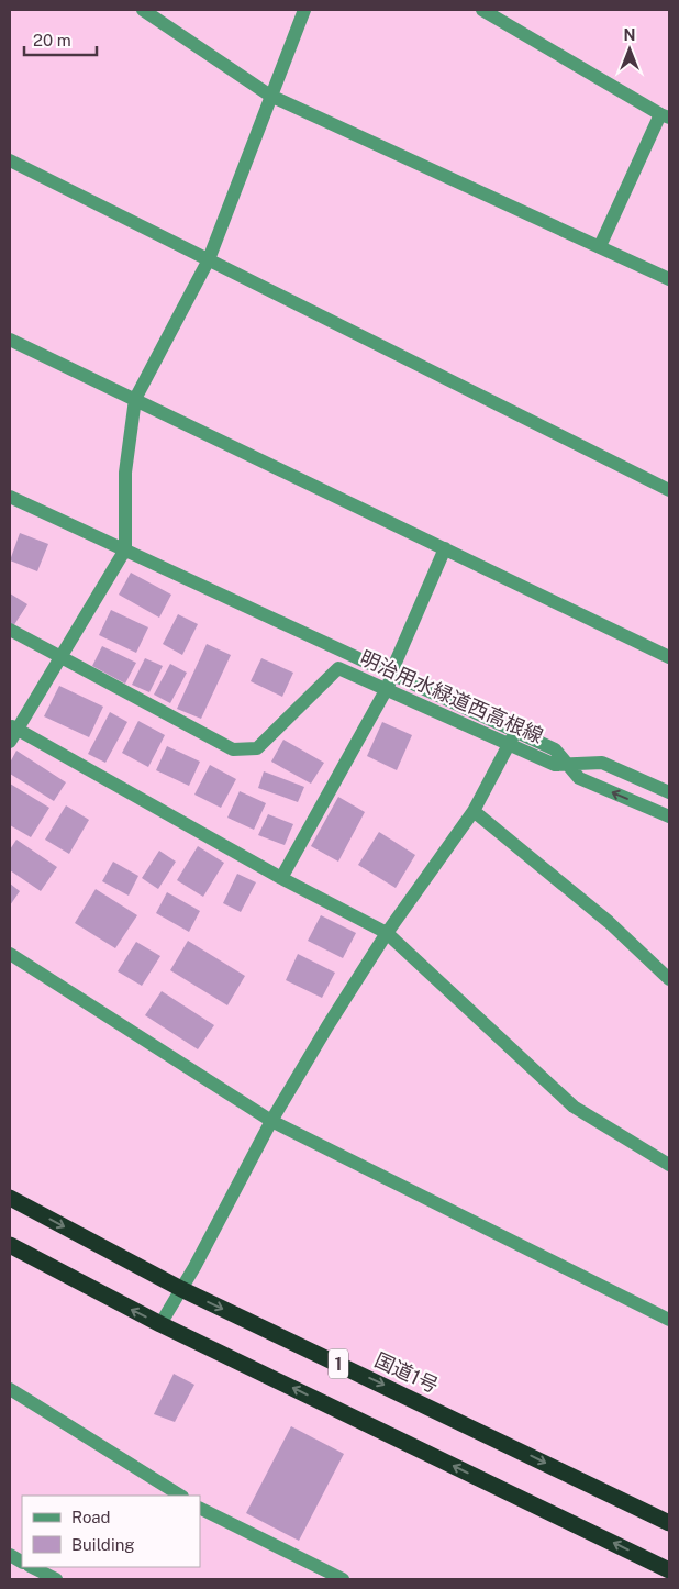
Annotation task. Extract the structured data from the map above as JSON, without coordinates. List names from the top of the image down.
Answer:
{
  "streets": {
    "highway": ["1", "国道1号"],
    "street": ["明治用水緑道西高根線"]
  },
  "legend": ["Road", "Building"],
  "scale_bar": "20 m",
  "north": "top"
}
